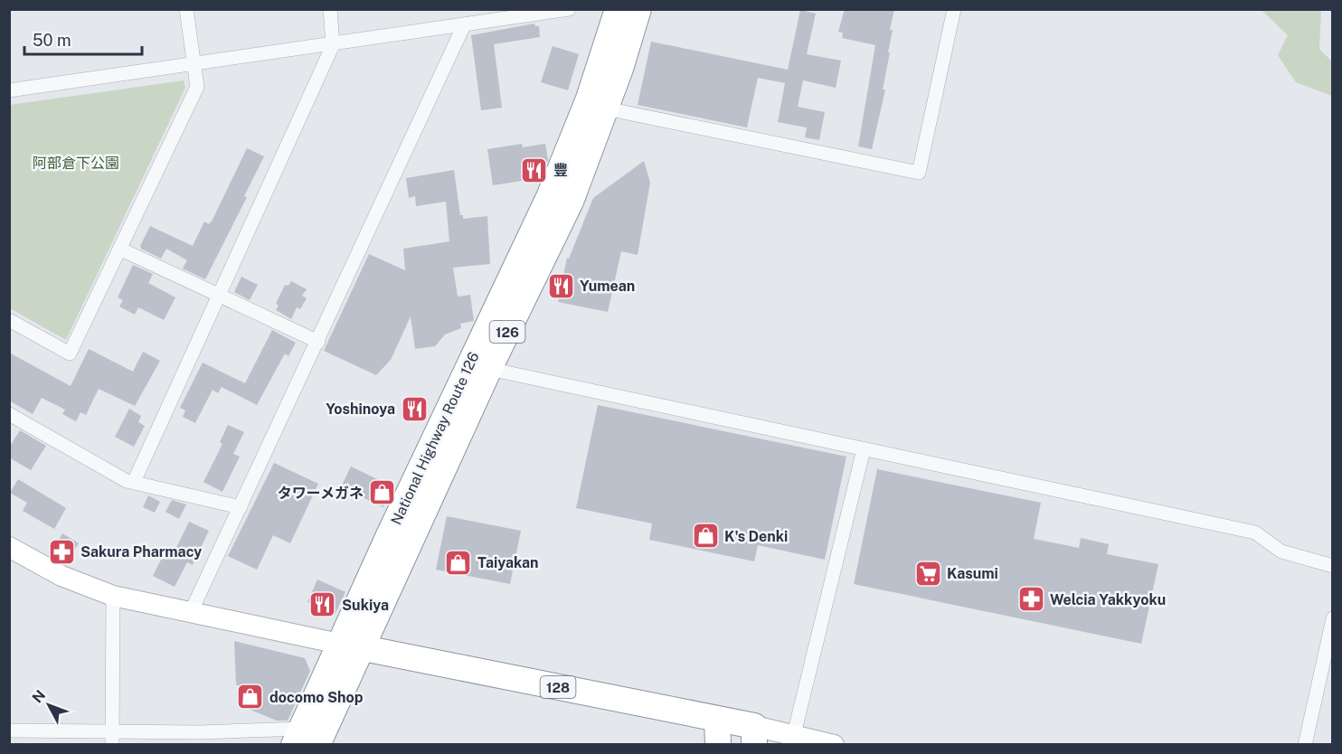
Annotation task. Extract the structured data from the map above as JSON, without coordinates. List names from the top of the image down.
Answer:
{
  "streets": {
    "highway": ["126", "National Highway Route 126", "128"]
  },
  "crossings": [
    ["National Highway Route 126", "128"]
  ],
  "parks": ["阿部倉下公園"],
  "places": {
    "restaurant": [
      "豐",
      "Yumean",
      "Yoshinoya",
      "Sukiya"
    ],
    "shop": [
      "タワーメガネ",
      "K's Denki",
      "Taiyakan",
      "docomo Shop"
    ],
    "pharmacy": ["Sakura Pharmacy", "Welcia Yakkyoku"],
    "supermarket": ["Kasumi"]
  },
  "scale_bar": "50 m",
  "north": "top left"
}
